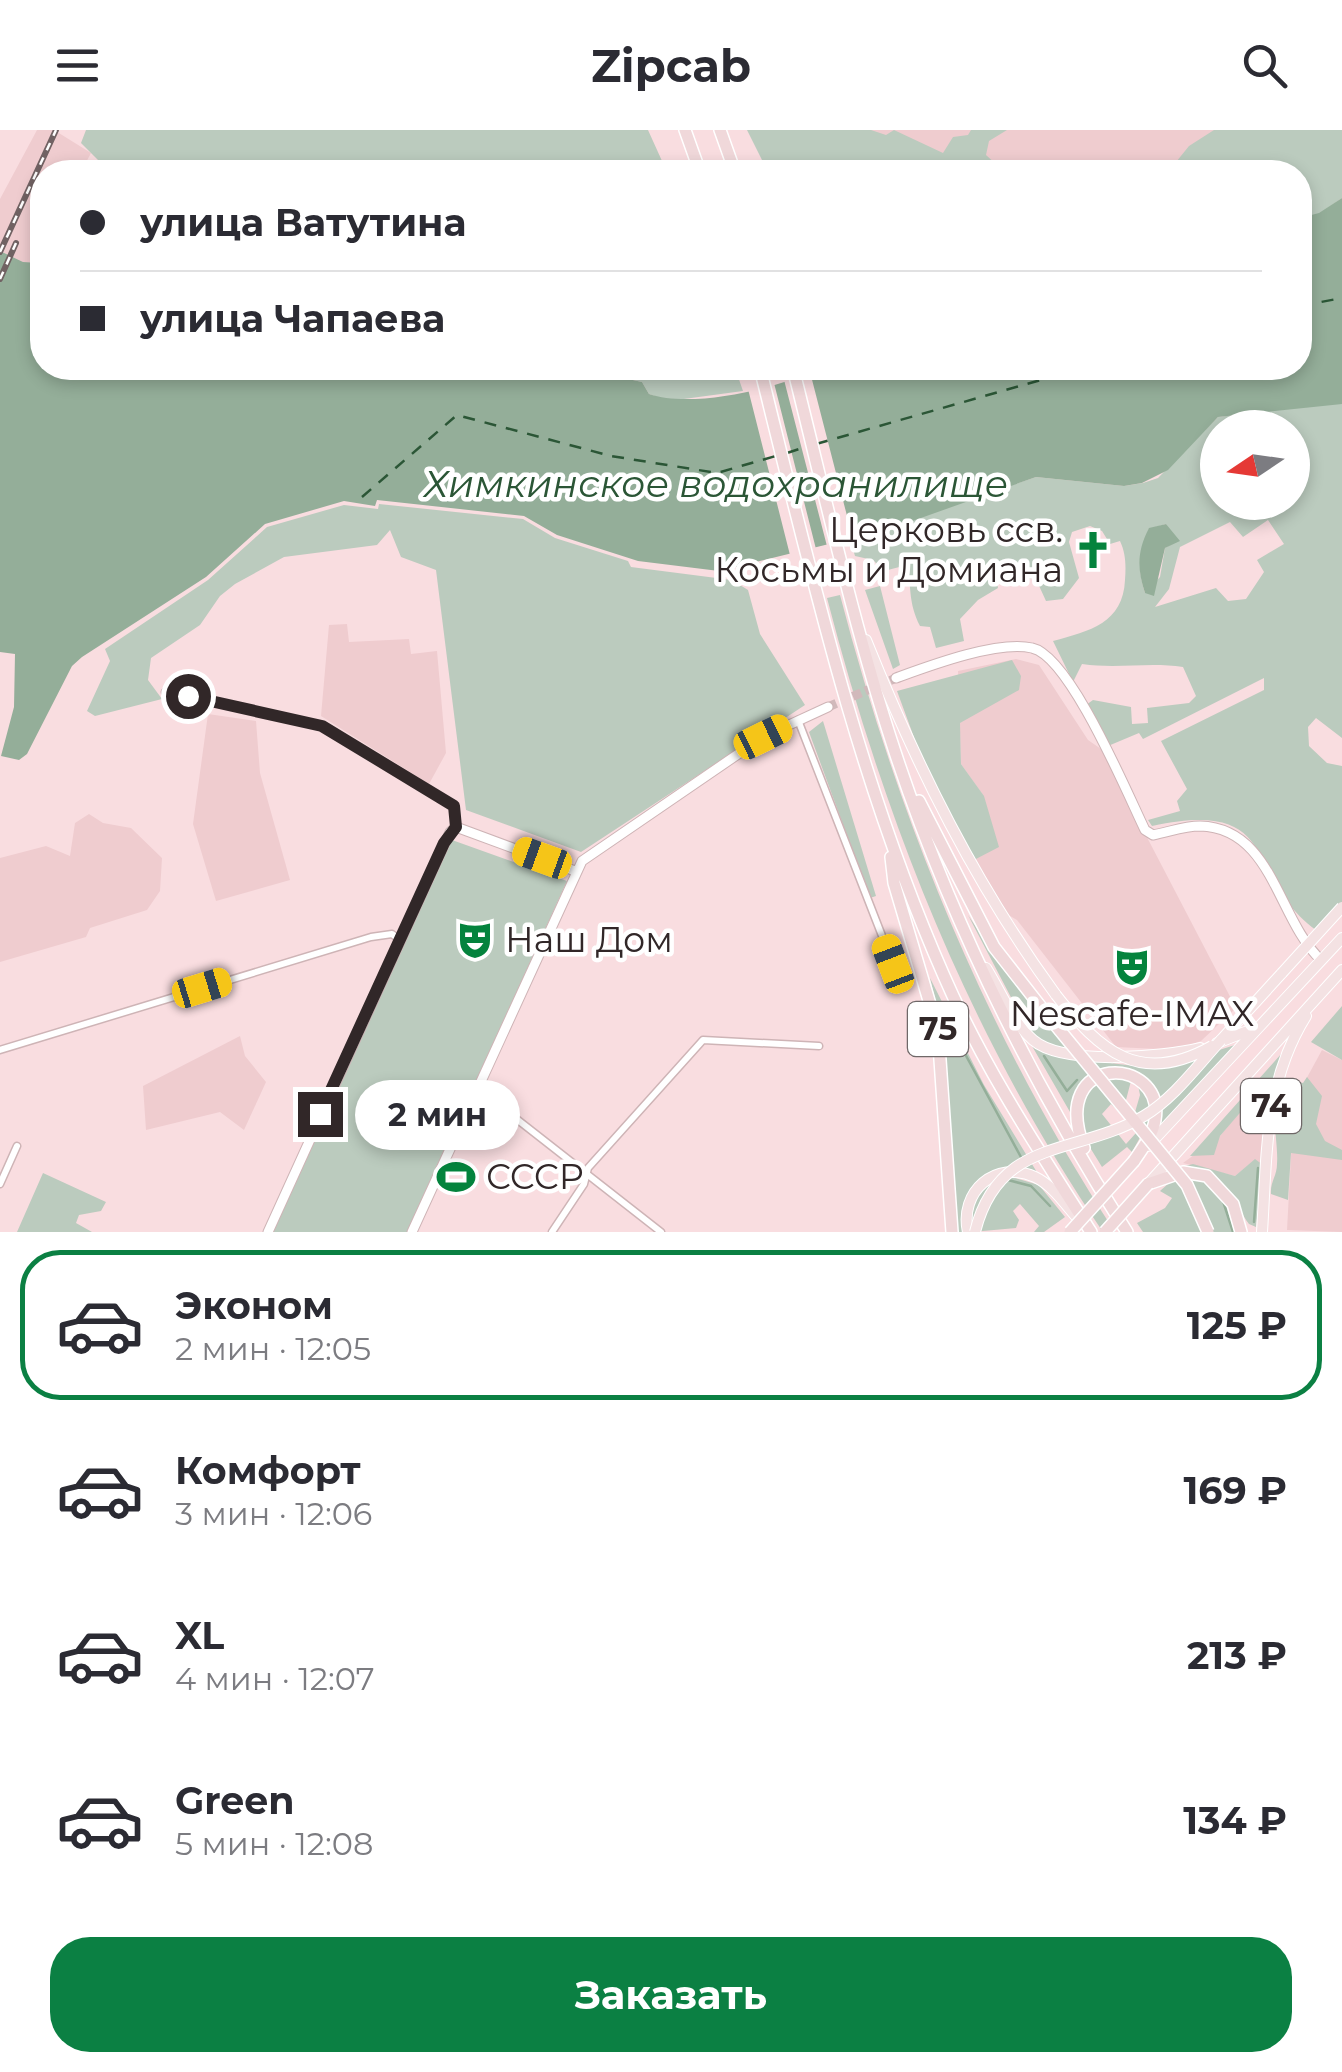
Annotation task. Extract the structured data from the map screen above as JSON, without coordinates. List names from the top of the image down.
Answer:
{
  "streets": {
    "highway": ["75"],
    "main road": ["74"]
  },
  "water": ["Химкинское водохранилище"],
  "places": {
    "church": ["Церковь ссв. Косьмы и Домиана"],
    "theatre": ["Наш Дом", "Nescafe-IMAX"],
    "sports": ["СССР"]
  },
  "north": "left",
  "page": {
    "header": "Zipcab",
    "banner": ["улица Ватутина", "улица Чапаева"],
    "bubble": "2 мин",
    "list": [
      {
        "name": "Эконом",
        "note": "2 мин · 12:05",
        "value": "125 ₽"
      },
      {
        "name": "Комфорт",
        "note": "3 мин · 12:06",
        "value": "169 ₽"
      },
      {
        "name": "XL",
        "note": "4 мин · 12:07",
        "value": "213 ₽"
      },
      {
        "name": "Green",
        "note": "5 мин · 12:08",
        "value": "134 ₽"
      }
    ],
    "buttons": "Заказать"
  }
}
